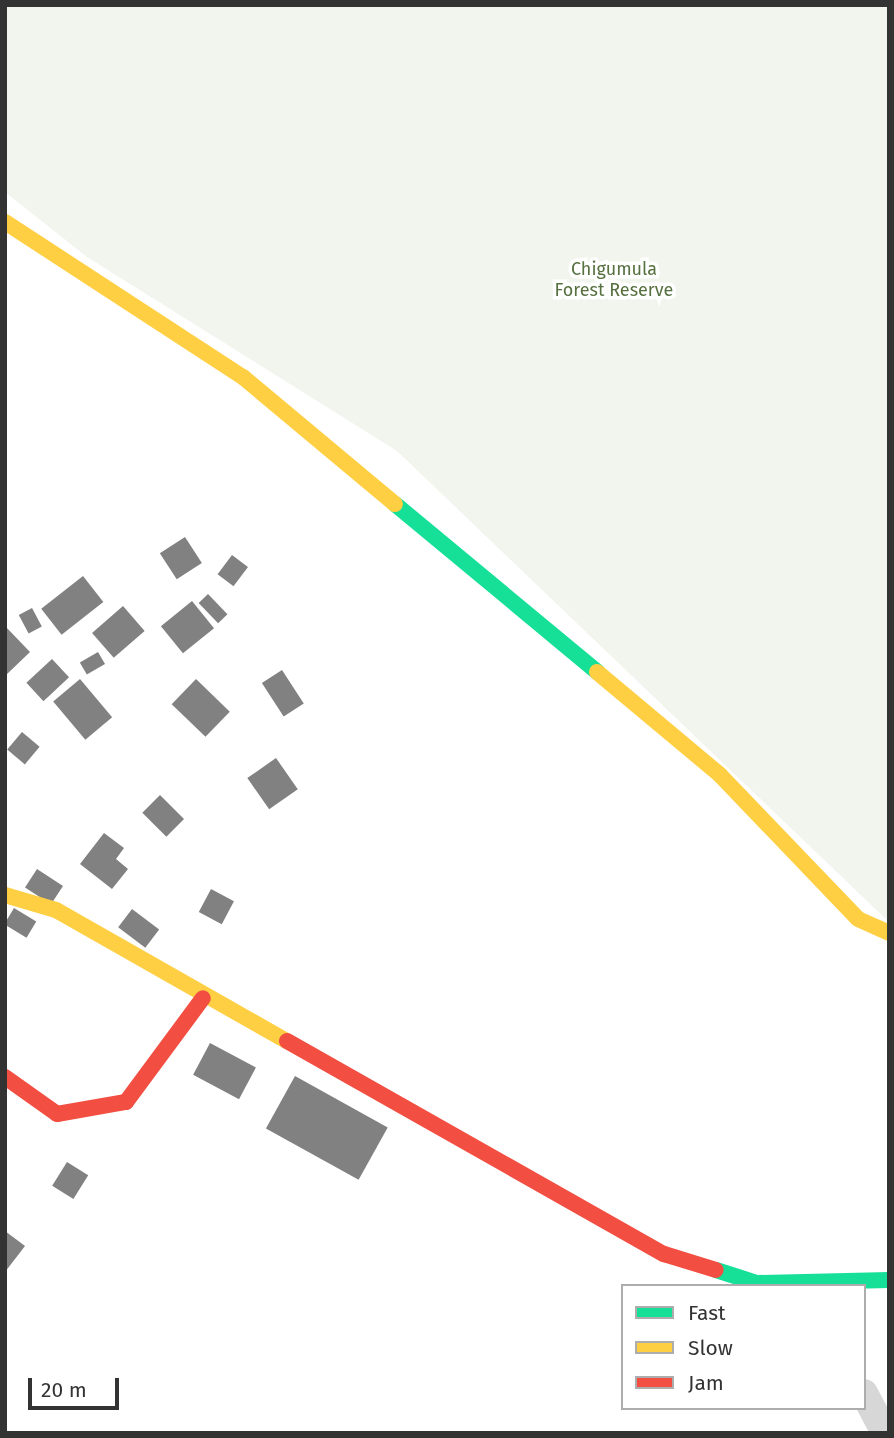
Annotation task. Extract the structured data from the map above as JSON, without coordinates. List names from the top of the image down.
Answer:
{
  "parks": ["Chigumula Forest Reserve"],
  "legend": ["Fast", "Slow", "Jam"],
  "scale_bar": "20 m"
}
